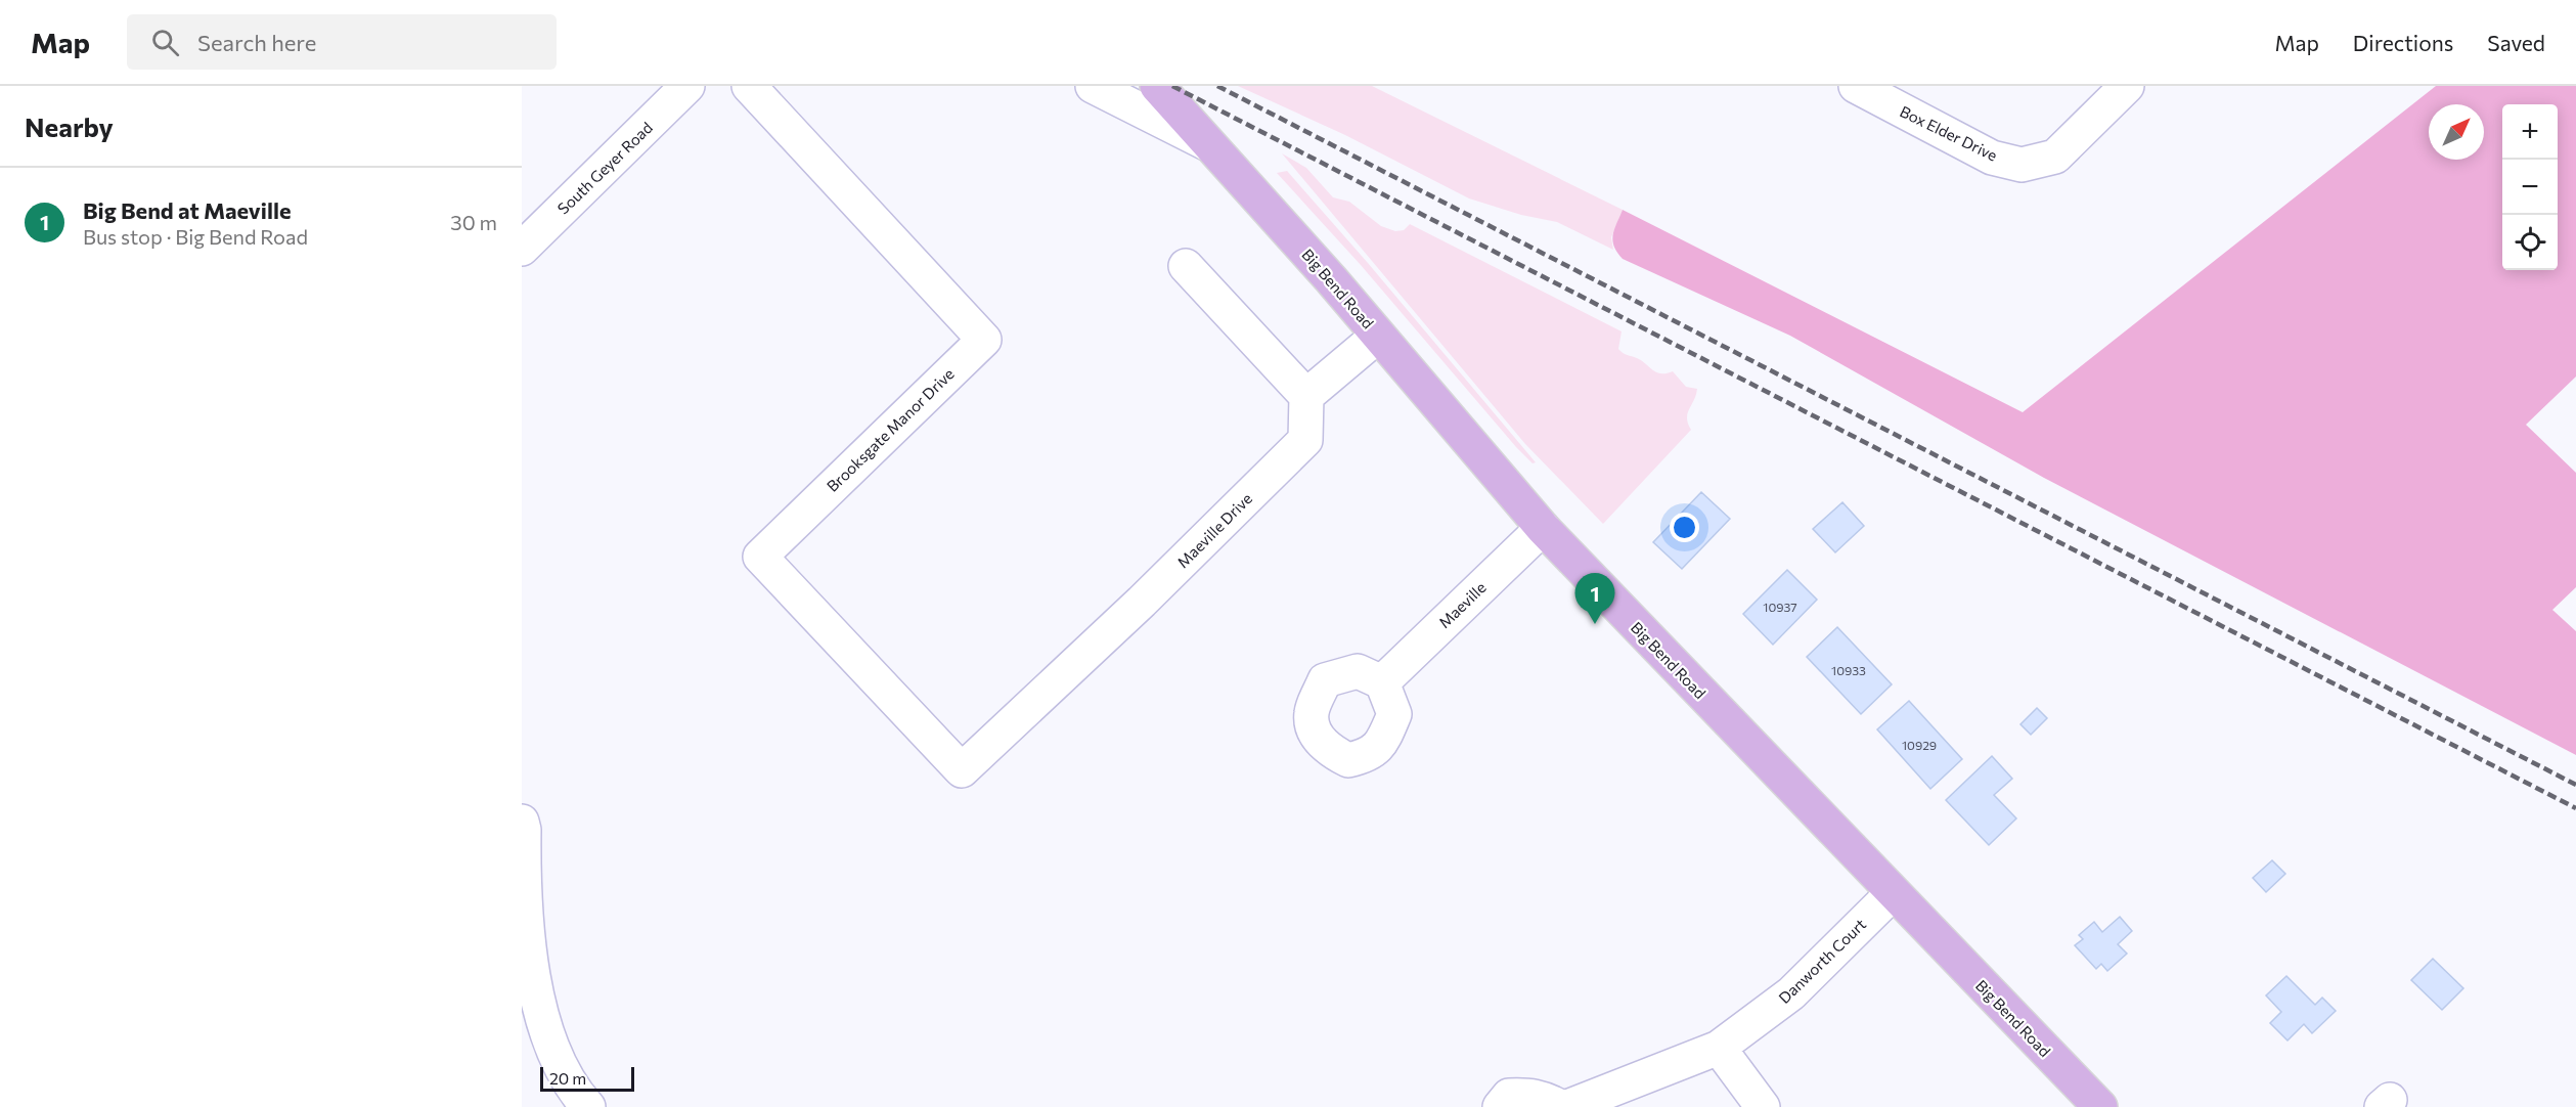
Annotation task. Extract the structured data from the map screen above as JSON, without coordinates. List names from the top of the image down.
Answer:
{
  "streets": {
    "main road": ["Big Bend Road"],
    "street": [
      "Box Elder Drive",
      "South Geyer Road",
      "Brooksgate Manor Drive",
      "Maeville Drive",
      "Maeville",
      "Danworth Court"
    ]
  },
  "crossings": [
    ["Big Bend Road", "Maeville"],
    ["Big Bend Road", "Danworth Court"],
    ["Brooksgate Manor Drive", "Maeville Drive"]
  ],
  "house_numbers": ["10937", "10933", "10929"],
  "scale_bar": "20 m",
  "north": "top right",
  "page": {
    "header": "Map",
    "search": "Search here",
    "nav": ["Map", "Directions", "Saved"],
    "heading": "Nearby",
    "map_buttons": ["+", "−"],
    "list": [
      {
        "mark": "1",
        "name": "Big Bend at Maeville",
        "note": "Bus stop · Big Bend Road",
        "value": "30 m"
      }
    ],
    "pins": "1",
    "scale": "20 m"
  }
}
